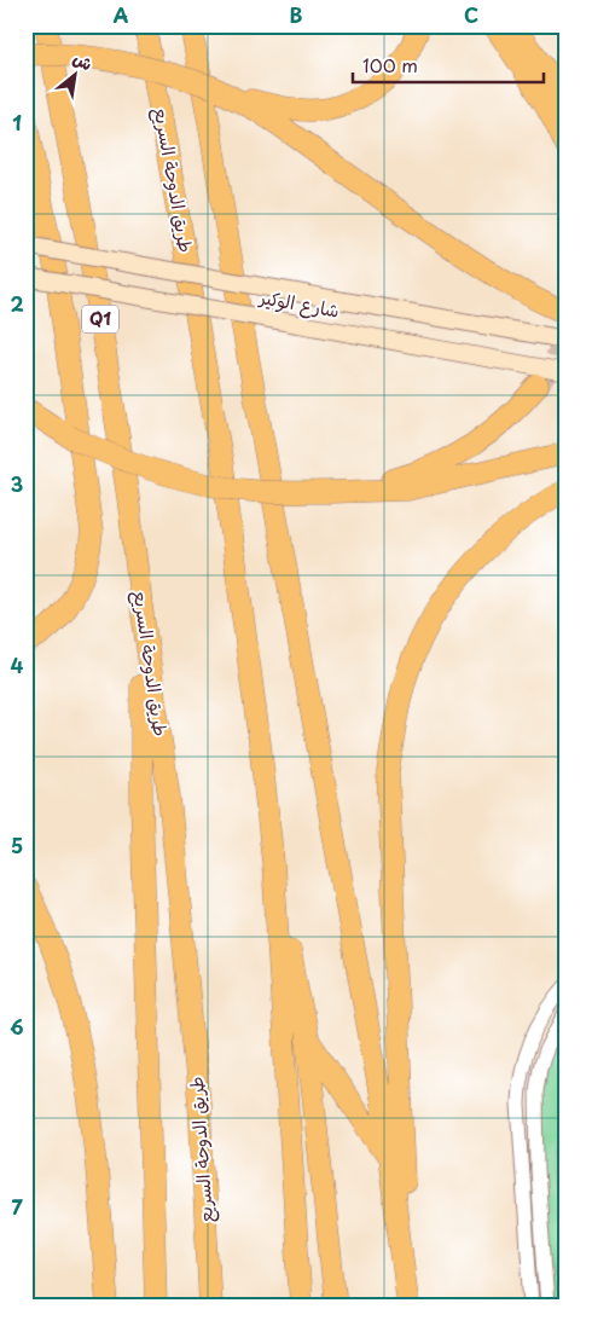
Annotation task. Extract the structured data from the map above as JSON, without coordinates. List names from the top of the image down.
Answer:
{
  "streets": {
    "highway": ["طريق الدوحة السريع", "Q1"],
    "main road": ["شارع الوكير"]
  },
  "scale_bar": "100 m",
  "north": "top right",
  "grid": {
    "columns": ["A", "B", "C"],
    "rows": [
      "1",
      "2",
      "3",
      "4",
      "5",
      "6",
      "7"
    ]
  }
}
